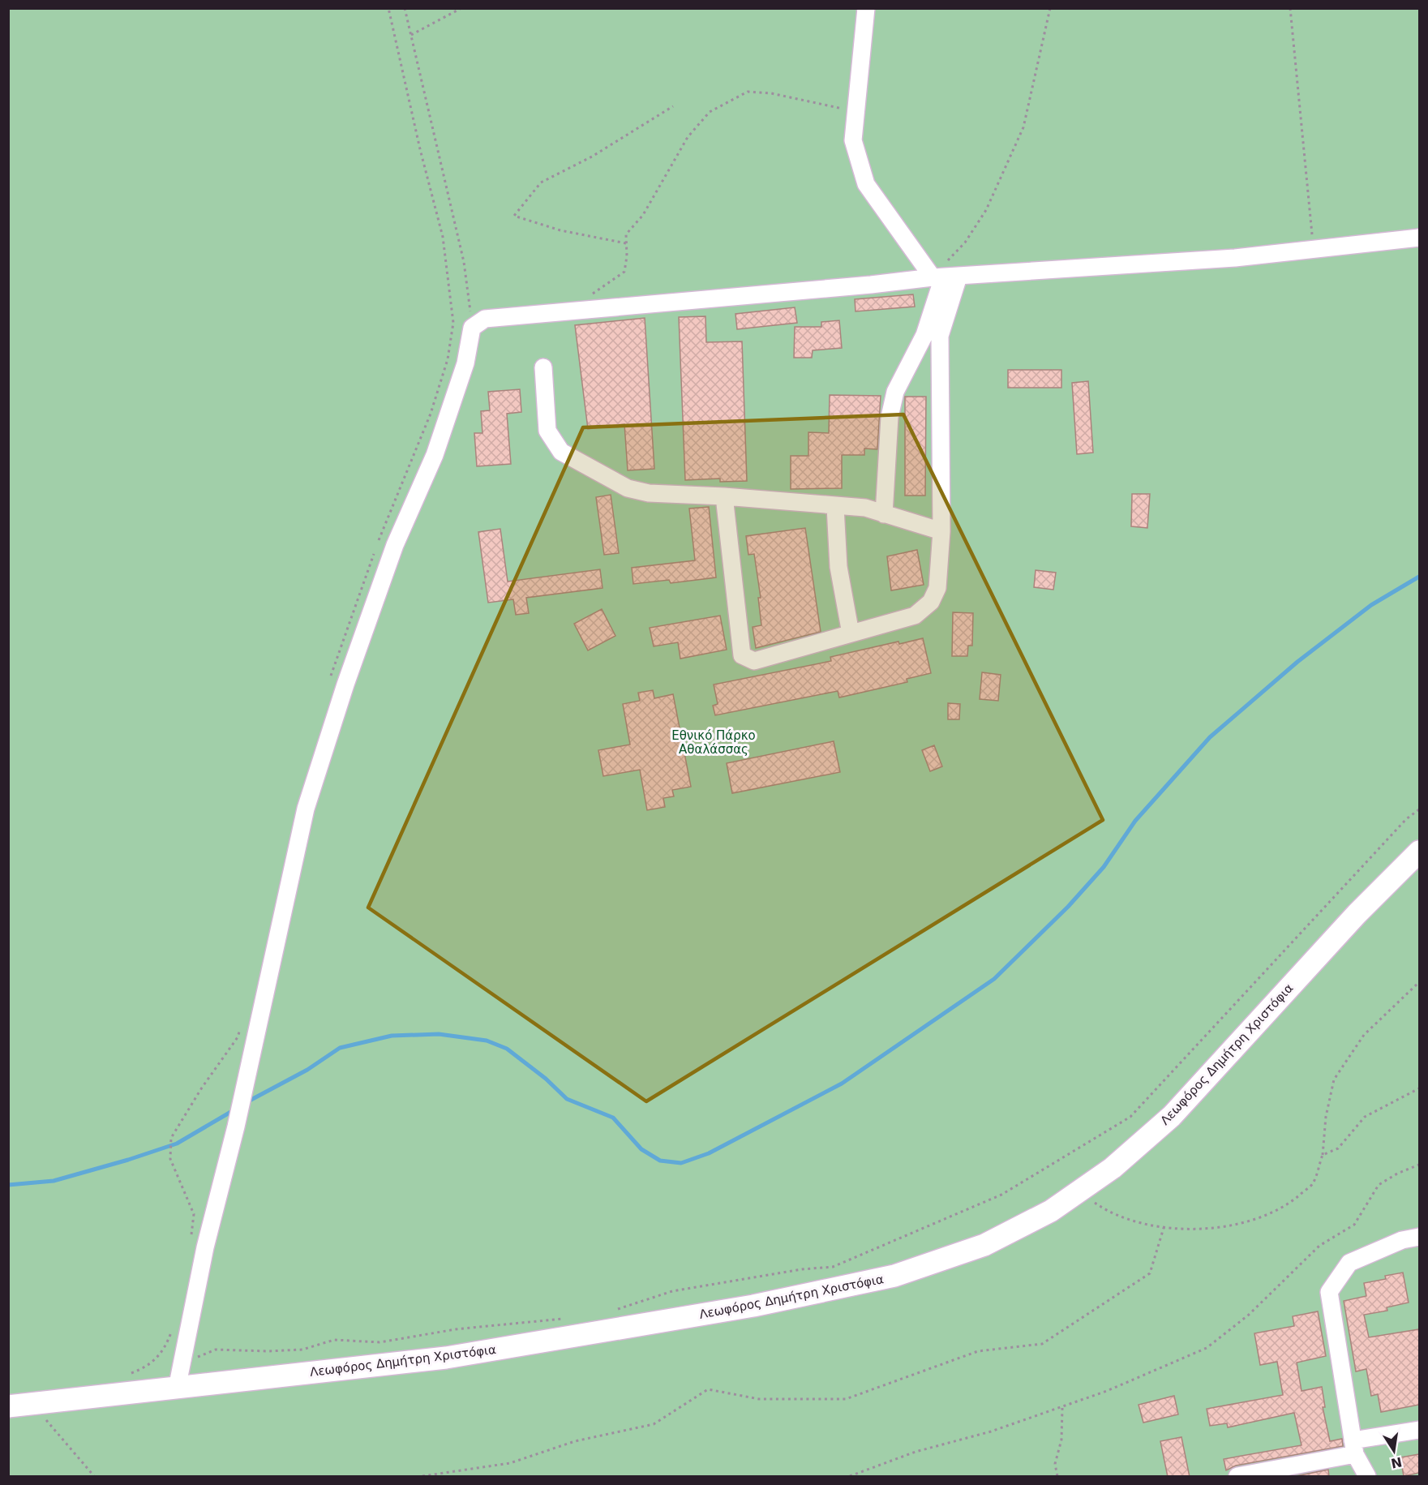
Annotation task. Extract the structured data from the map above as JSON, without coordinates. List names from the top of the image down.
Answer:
{
  "streets": {
    "main road": ["Λεωφόρος Δημήτρη Χριστόφια"]
  },
  "parks": ["Εθνικό Πάρκο Αθαλάσσας"],
  "north": "bottom"
}
